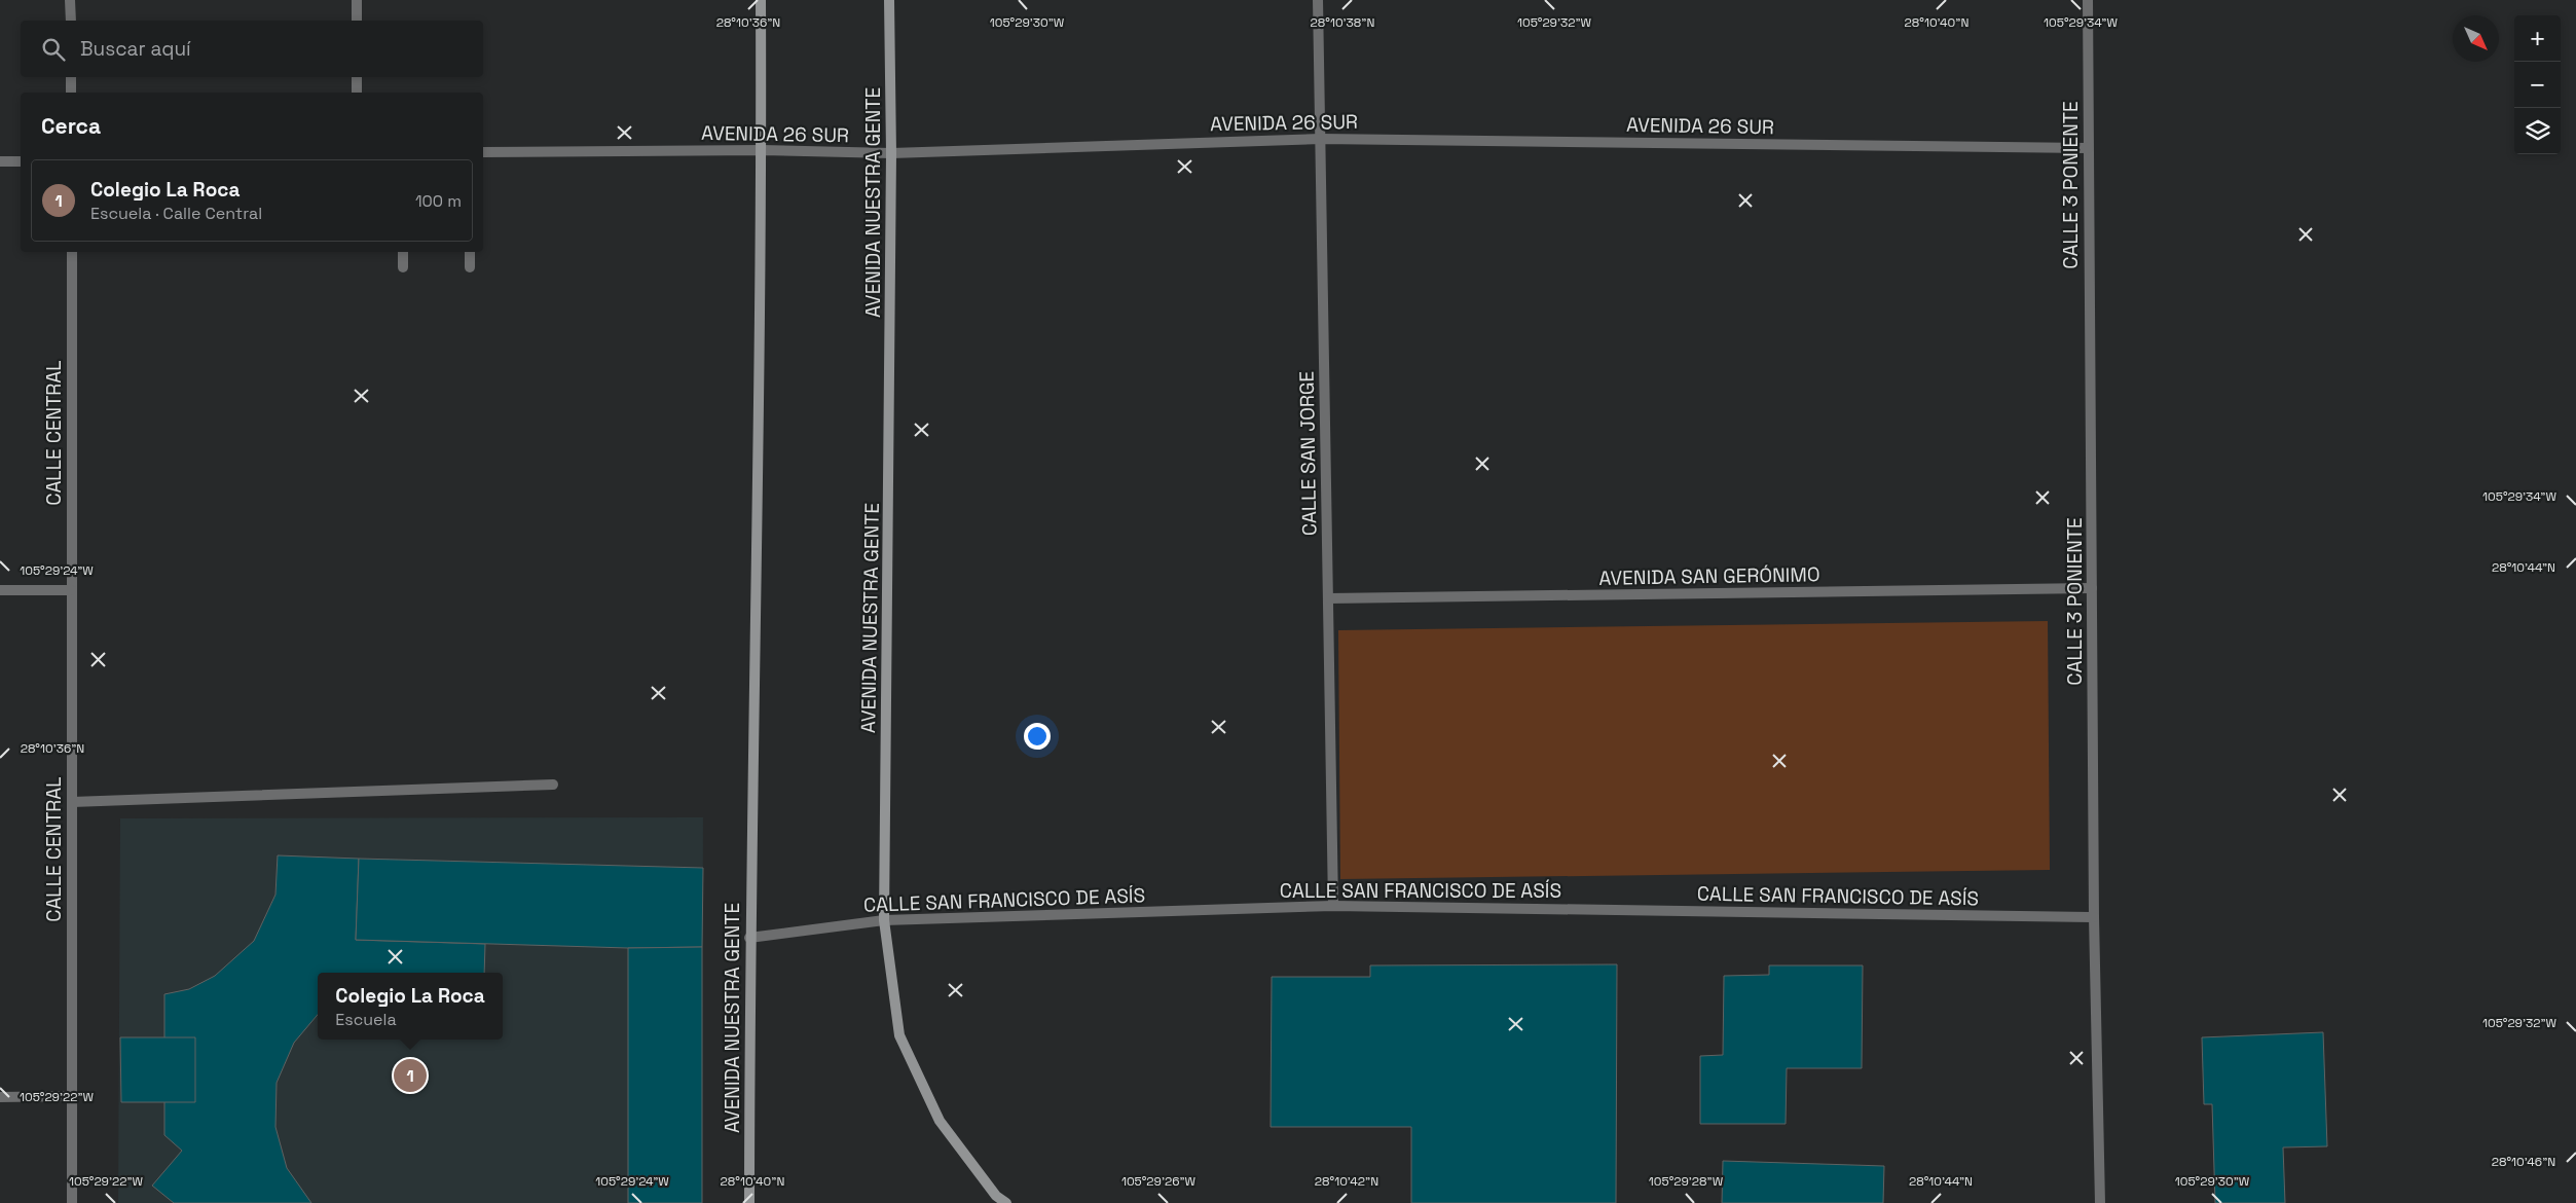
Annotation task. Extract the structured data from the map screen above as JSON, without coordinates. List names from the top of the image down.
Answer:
{
  "streets": {
    "main road": ["AVENIDA NUESTRA GENTE"],
    "street": [
      "AVENIDA 26 SUR",
      "CALLE 3 PONIENTE",
      "CALLE CENTRAL",
      "CALLE SAN JORGE",
      "AVENIDA SAN GERÓNIMO",
      "CALLE SAN FRANCISCO DE ASÍS"
    ]
  },
  "crossings": [
    ["AVENIDA 26 SUR", "CALLE 3 PONIENTE"],
    ["AVENIDA 26 SUR", "AVENIDA NUESTRA GENTE"],
    ["AVENIDA 26 SUR", "CALLE SAN JORGE"],
    ["CALLE 3 PONIENTE", "AVENIDA SAN GERÓNIMO"],
    ["CALLE 3 PONIENTE", "CALLE SAN FRANCISCO DE ASÍS"],
    ["AVENIDA NUESTRA GENTE", "CALLE SAN FRANCISCO DE ASÍS"],
    ["CALLE SAN JORGE", "AVENIDA SAN GERÓNIMO"],
    ["CALLE SAN JORGE", "CALLE SAN FRANCISCO DE ASÍS"]
  ],
  "north": "bottom right",
  "page": {
    "map_buttons": ["+", "−"],
    "search": "Buscar aquí",
    "heading": "Cerca",
    "list": [
      {
        "mark": "1",
        "name": "Colegio La Roca",
        "note": "Escuela · Calle Central",
        "value": "100 m"
      }
    ],
    "popup": ["Colegio La Roca", "Escuela"],
    "pins": "1"
  },
  "coordinates": [
    "28°10'36\"N",
    "105°29'30\"W",
    "28°10'38\"N",
    "105°29'32\"W",
    "28°10'40\"N",
    "105°29'34\"W",
    "28°10'44\"N",
    "105°29'24\"W",
    "105°29'22\"W",
    "28°10'46\"N",
    "28°10'42\"N",
    "105°29'26\"W",
    "105°29'28\"W"
  ]
}
